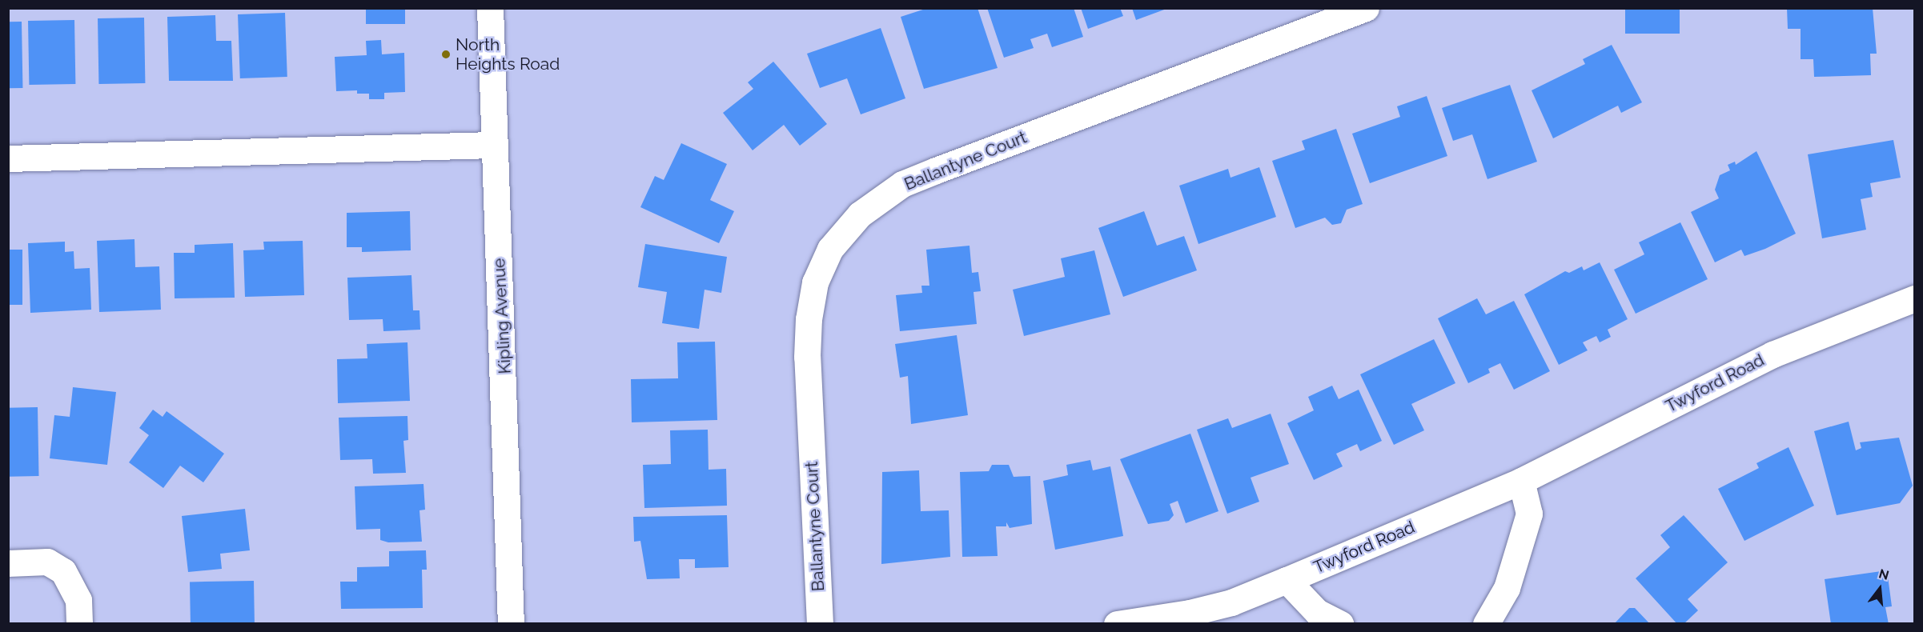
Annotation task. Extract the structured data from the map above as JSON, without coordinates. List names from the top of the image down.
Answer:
{
  "streets": {
    "street": ["Ballantyne Court", "Kipling Avenue", "Twyford Road"]
  },
  "places": ["North Heights Road"],
  "north": "top"
}
